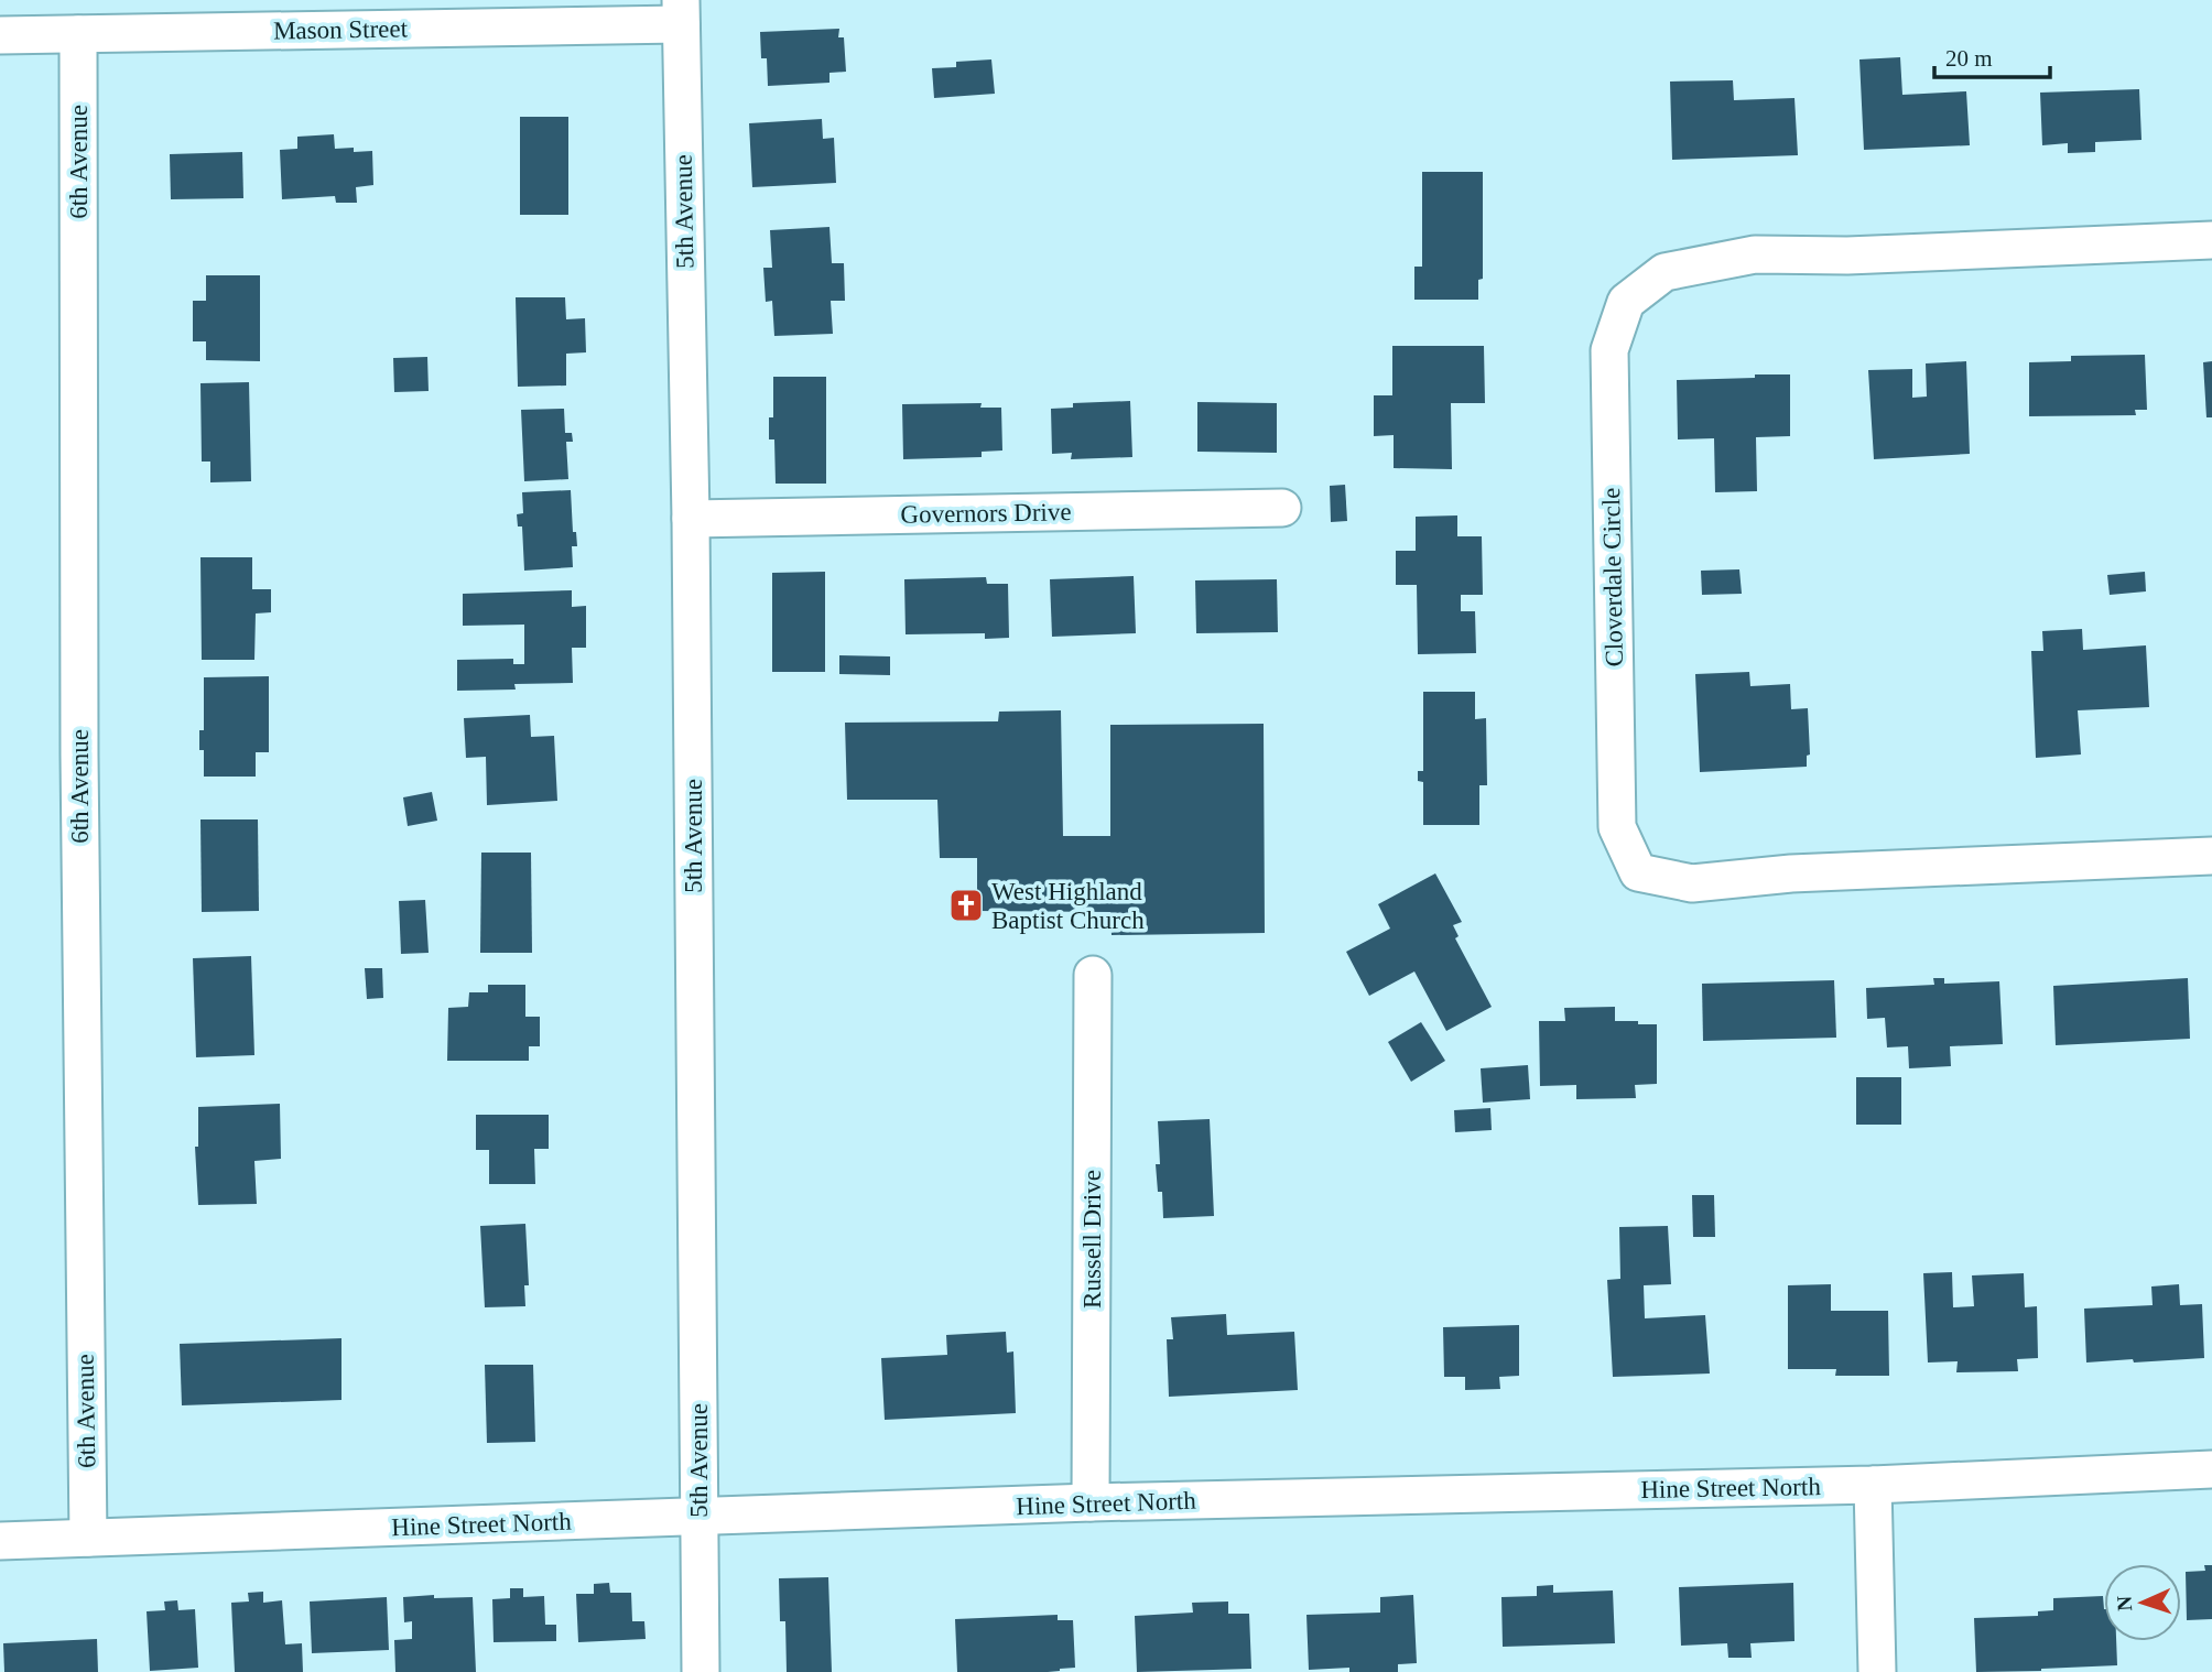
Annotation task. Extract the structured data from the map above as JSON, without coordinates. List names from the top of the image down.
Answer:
{
  "streets": {
    "street": [
      "Mason Street",
      "6th Avenue",
      "5th Avenue",
      "Governors Drive",
      "Cloverdale Circle",
      "Russell Drive",
      "Hine Street North"
    ]
  },
  "crossings": [
    ["Mason Street", "6th Avenue"],
    ["Mason Street", "5th Avenue"],
    ["6th Avenue", "Hine Street North"],
    ["5th Avenue", "Governors Drive"],
    ["5th Avenue", "Hine Street North"],
    ["Russell Drive", "Hine Street North"]
  ],
  "places": {
    "church": ["West Highland Baptist Church"]
  },
  "scale_bar": "20 m",
  "north": "left"
}
